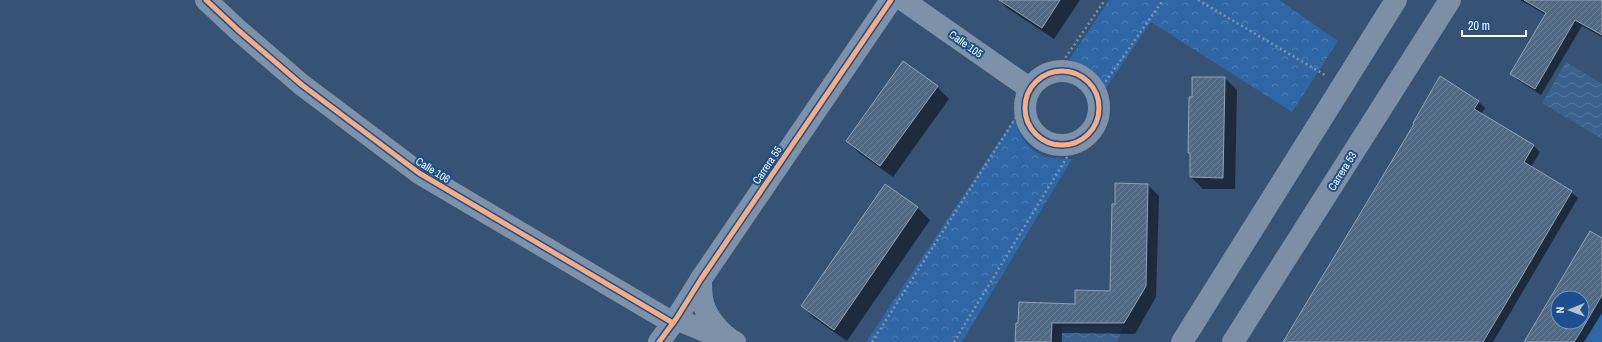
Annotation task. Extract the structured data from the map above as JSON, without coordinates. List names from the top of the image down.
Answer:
{
  "streets": {
    "main road": ["Carrera 53"],
    "street": ["Calle 105", "Carrera 55", "Calle 106"]
  },
  "crossings": [
    ["Carrera 55", "Calle 106"]
  ],
  "scale_bar": "20 m",
  "north": "left"
}
